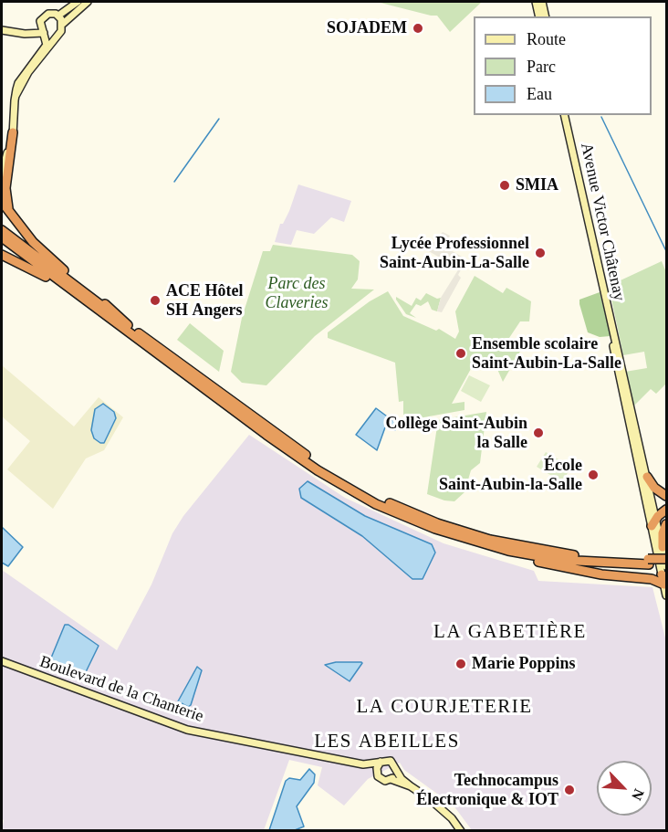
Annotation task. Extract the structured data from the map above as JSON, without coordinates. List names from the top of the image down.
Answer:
{
  "streets": {
    "street": ["Avenue Victor Châtenay", "Boulevard de la Chanterie"]
  },
  "districts": ["LA GABETIÈRE", "LA COURJETERIE", "LES ABEILLES"],
  "parks": ["Parc des Claveries"],
  "places": [
    "SOJADEM",
    "SMIA",
    "Lycée Professionnel Saint-Aubin-La-Salle",
    "ACE Hôtel SH Angers",
    "Ensemble scolaire Saint-Aubin-La-Salle",
    "Collège Saint-Aubin la Salle",
    "École Saint-Aubin-la-Salle",
    "Marie Poppins",
    "Technocampus Électronique & IOT"
  ],
  "legend": ["Route", "Parc", "Eau"],
  "north": "bottom right"
}
